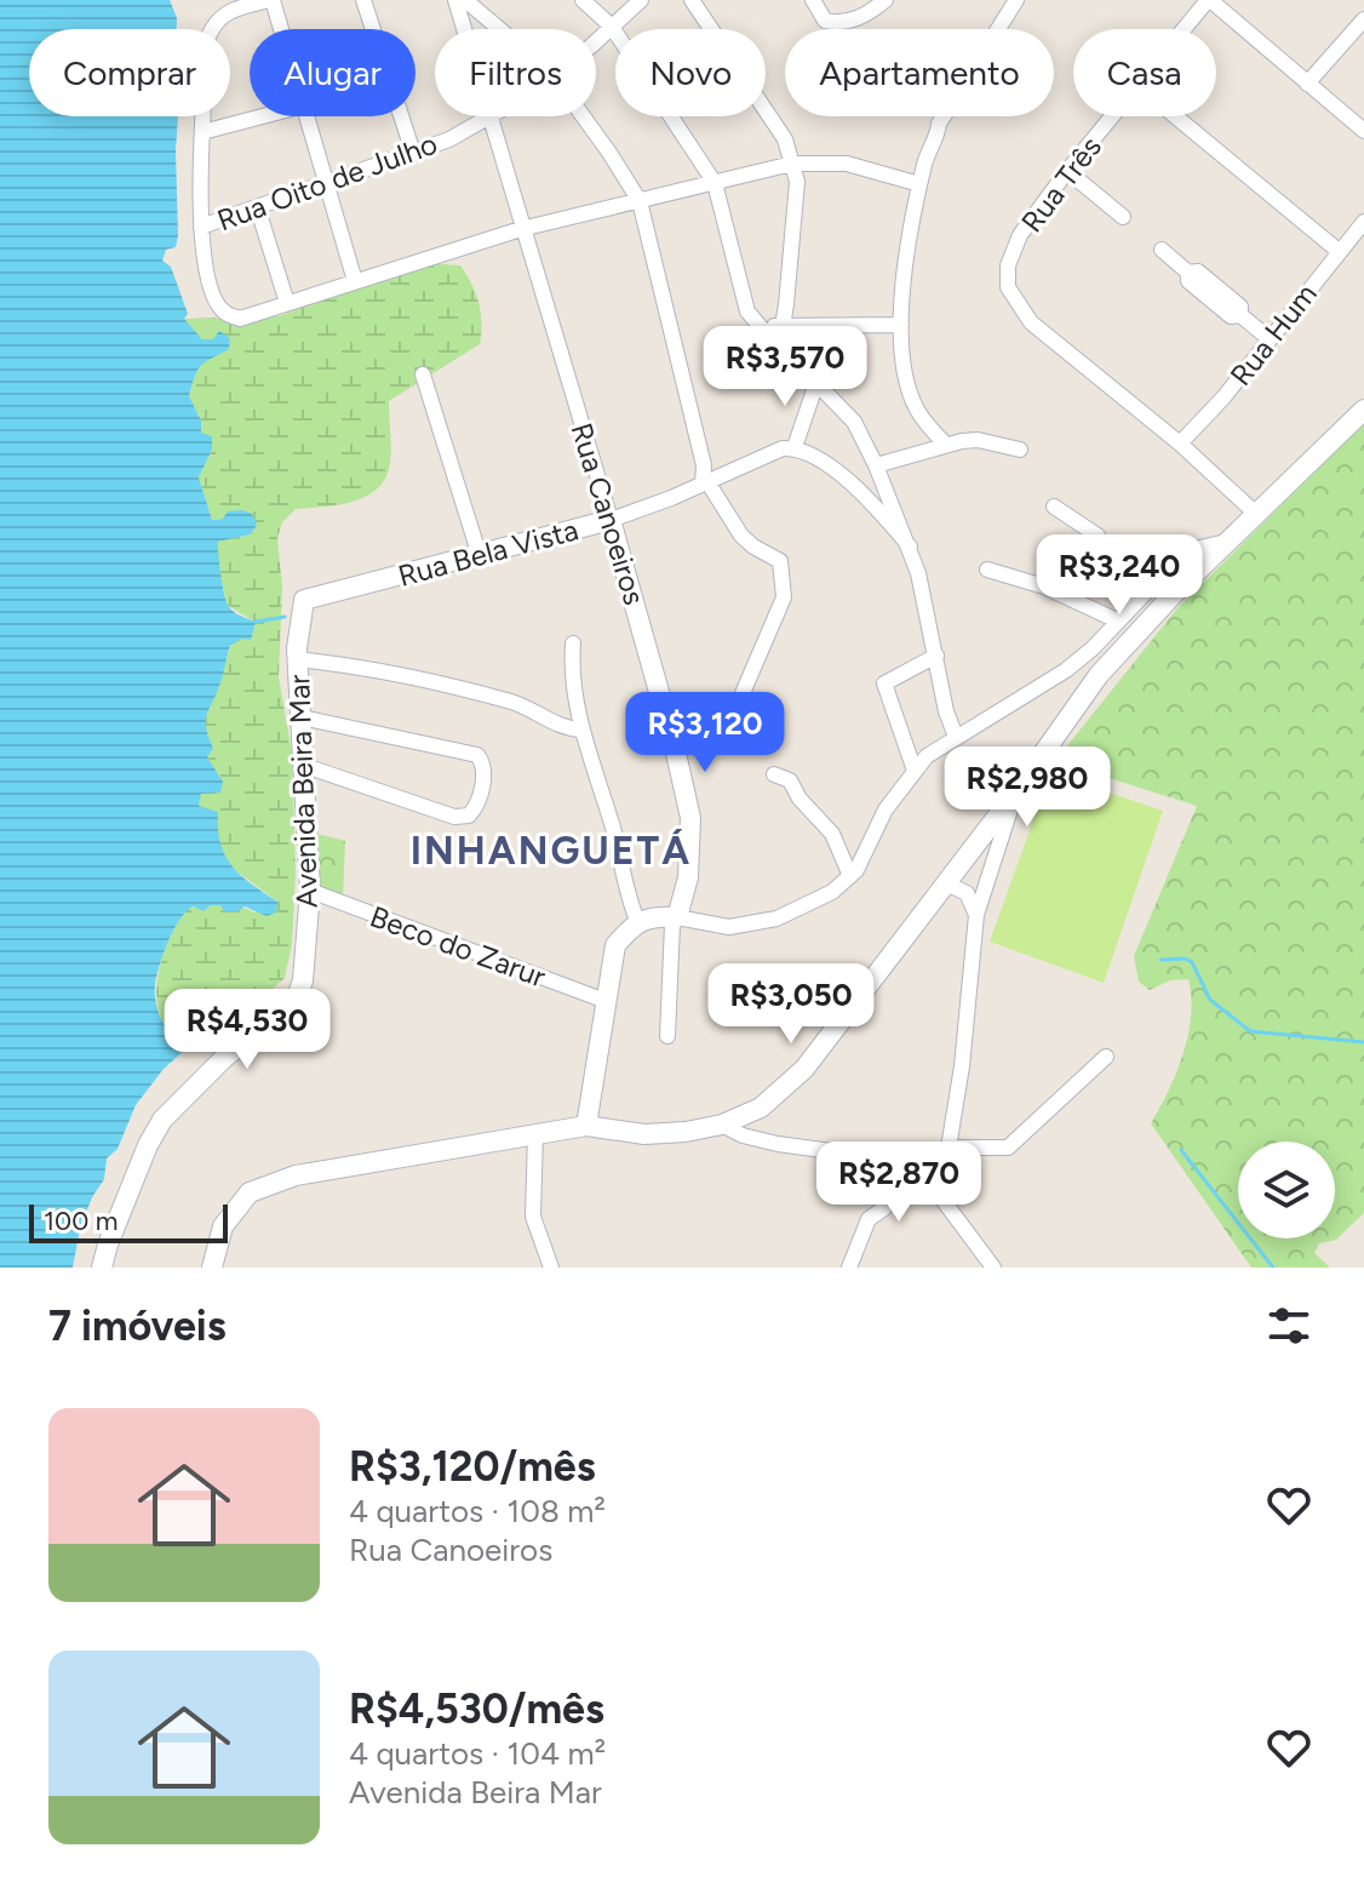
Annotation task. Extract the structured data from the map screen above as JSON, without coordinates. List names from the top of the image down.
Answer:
{
  "streets": {
    "street": [
      "Rua Oito de Julho",
      "Rua Três",
      "Rua Hum",
      "Rua Canoeiros",
      "Rua Bela Vista",
      "Avenida Beira Mar",
      "Beco do Zarur"
    ]
  },
  "crossings": [
    ["Rua Três", "Rua Hum"],
    ["Rua Canoeiros", "Rua Bela Vista"],
    ["Rua Bela Vista", "Avenida Beira Mar"],
    ["Avenida Beira Mar", "Beco do Zarur"]
  ],
  "districts": ["INHANGUETÁ"],
  "scale_bar": "100 m",
  "page": {
    "chip": [
      "Comprar",
      "Alugar",
      "Filtros",
      "Novo",
      "Apartamento",
      "Casa"
    ],
    "price": [
      "R$3,570",
      "R$3,240",
      "R$3,120",
      "R$2,980",
      "R$3,050",
      "R$4,530",
      "R$2,870"
    ],
    "scale": "100 m",
    "heading": "7 imóveis",
    "list": [
      {
        "name": "R$3,120/mês",
        "note": "4 quartos · 108 m² · Rua Canoeiros"
      },
      {
        "name": "R$4,530/mês",
        "note": "4 quartos · 104 m² · Avenida Beira Mar"
      }
    ]
  }
}
